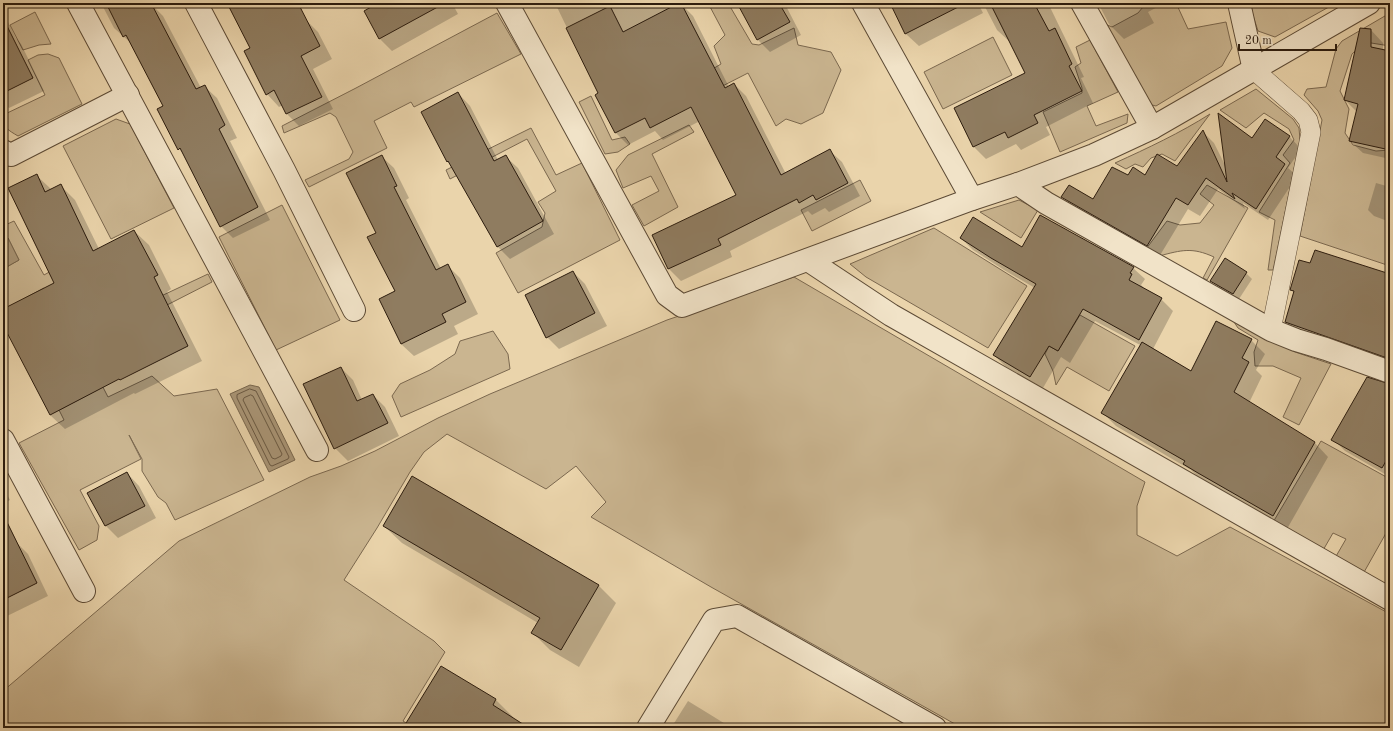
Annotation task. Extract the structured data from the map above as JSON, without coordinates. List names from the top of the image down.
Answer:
{
  "scale_bar": "20 m"
}
